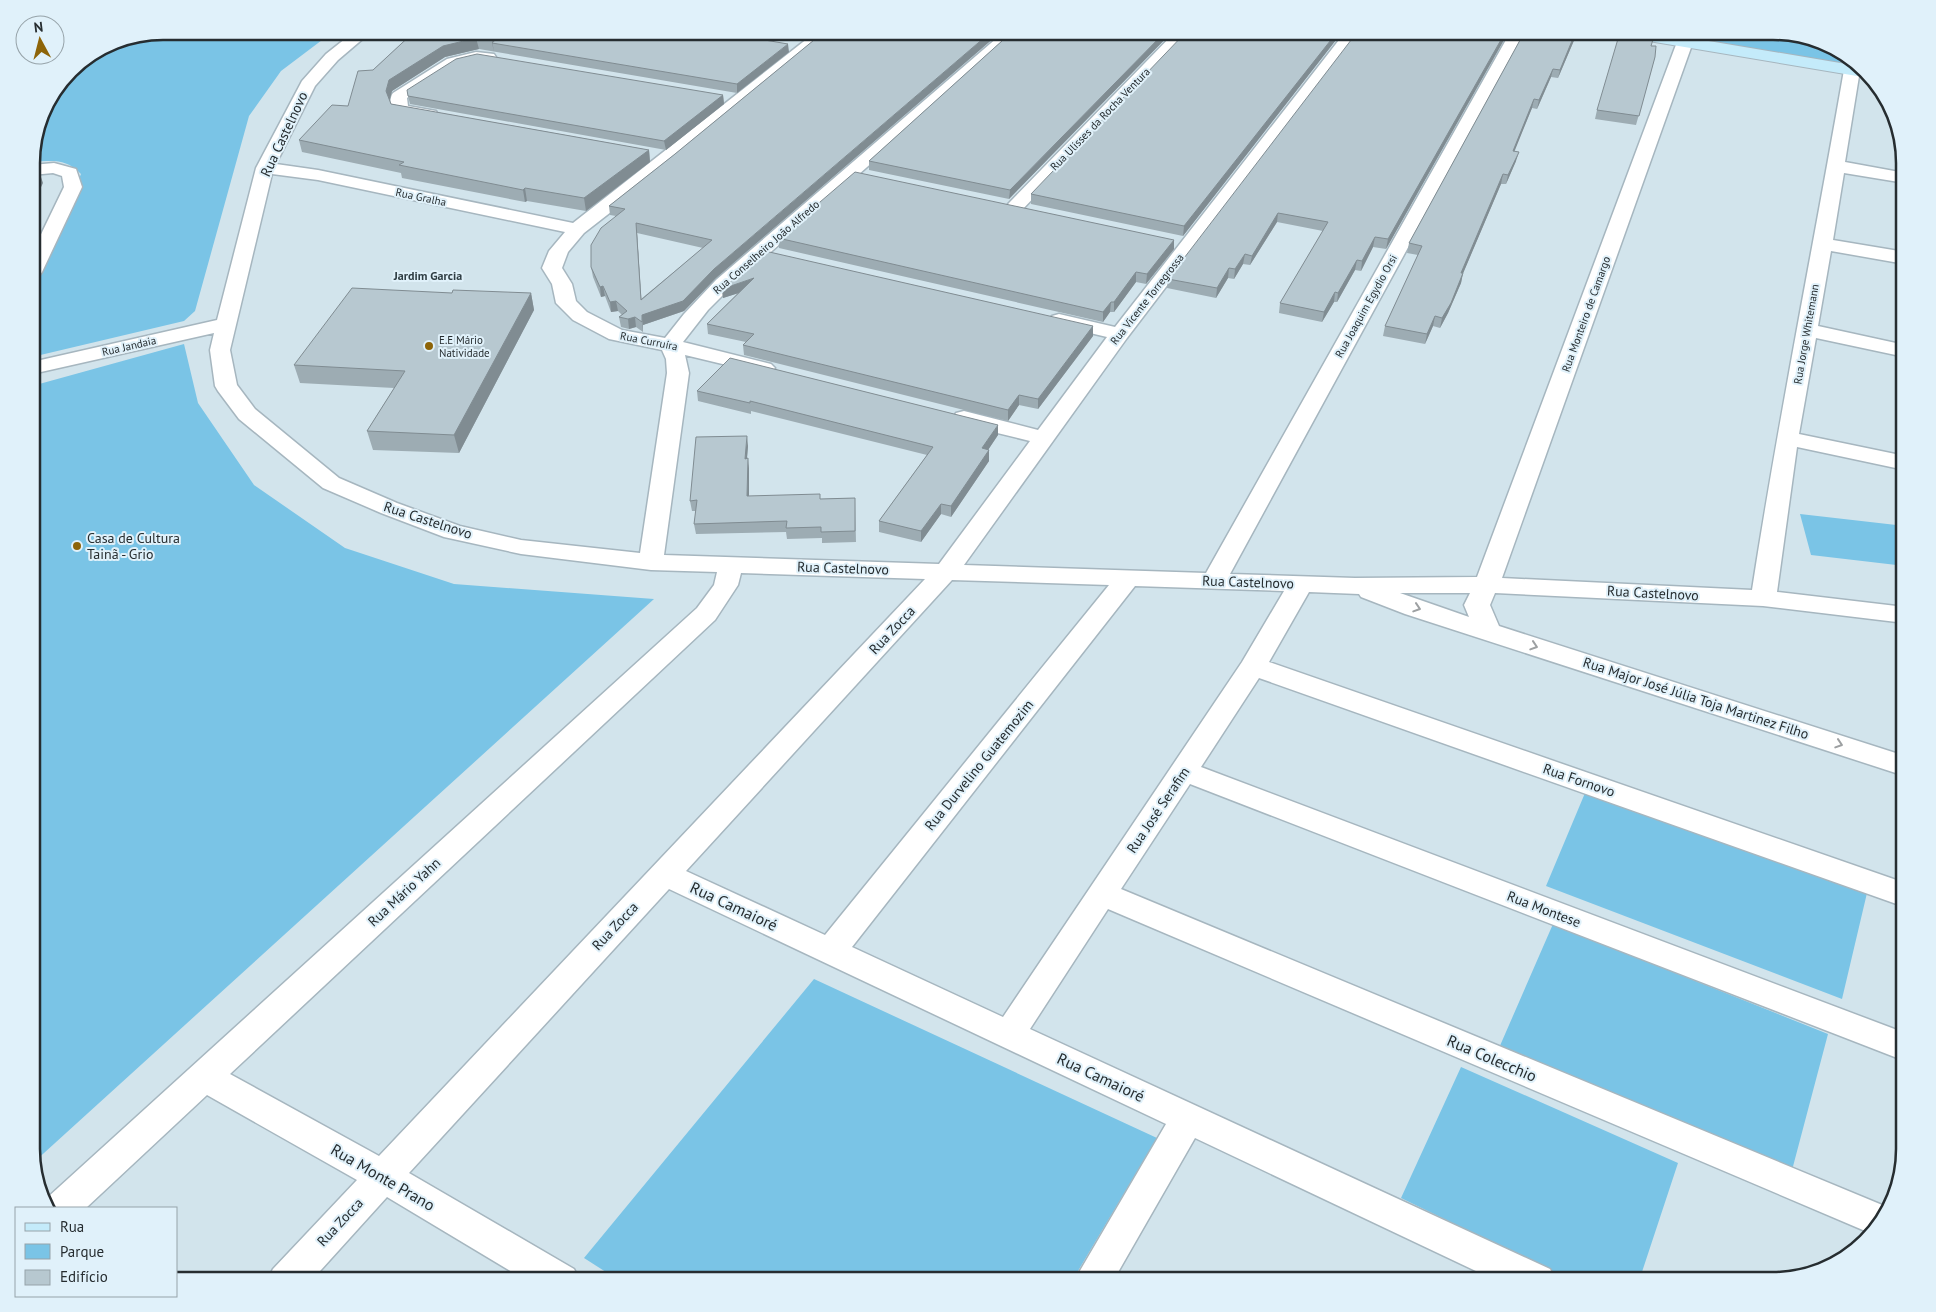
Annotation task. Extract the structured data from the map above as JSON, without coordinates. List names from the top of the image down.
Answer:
{
  "streets": {
    "street": [
      "Rua Ulisses da Rocha Ventura",
      "Rua Castelnovo",
      "Rua Gralha",
      "Rua Conselheiro João Alfredo",
      "Rua Vicente Torregrossa",
      "Rua Joaquim Egydio Orsi",
      "Rua Monteiro de Camargo",
      "Rua Jorge Whitemann",
      "Rua Curruíra",
      "Rua Jandaia",
      "Rua Zocca",
      "Rua Major José Júlia Toja Martinez Filho",
      "Rua Durvelino Guatemozim",
      "Rua Fornovo",
      "Rua José Serafim",
      "Rua Mário Yahn",
      "Rua Camaioré",
      "Rua Montese",
      "Rua Colecchio",
      "Rua Monte Prano"
    ]
  },
  "crossings": [
    ["Rua Castelnovo", "Rua Gralha"],
    ["Rua Castelnovo", "Rua Vicente Torregrossa"],
    ["Rua Castelnovo", "Rua Joaquim Egydio Orsi"],
    ["Rua Castelnovo", "Rua Monteiro de Camargo"],
    ["Rua Castelnovo", "Rua Jorge Whitemann"],
    ["Rua Castelnovo", "Rua Jandaia"],
    ["Rua Castelnovo", "Rua Zocca"],
    ["Rua Castelnovo", "Rua Major José Júlia Toja Martinez Filho"],
    ["Rua Castelnovo", "Rua Durvelino Guatemozim"],
    ["Rua Castelnovo", "Rua José Serafim"],
    ["Rua Castelnovo", "Rua Mário Yahn"],
    ["Rua Gralha", "Rua Curruíra"],
    ["Rua Conselheiro João Alfredo", "Rua Curruíra"],
    ["Rua Vicente Torregrossa", "Rua Zocca"],
    ["Rua Zocca", "Rua Camaioré"],
    ["Rua Zocca", "Rua Monte Prano"],
    ["Rua Durvelino Guatemozim", "Rua Camaioré"],
    ["Rua Fornovo", "Rua José Serafim"],
    ["Rua José Serafim", "Rua Camaioré"],
    ["Rua José Serafim", "Rua Montese"],
    ["Rua José Serafim", "Rua Colecchio"],
    ["Rua Mário Yahn", "Rua Monte Prano"]
  ],
  "one_way": ["Rua Major José Júlia Toja Martinez Filho"],
  "districts": ["Jardim Garcia"],
  "places": ["E.E Mário Natividade", "Casa de Cultura Tainã - Grio"],
  "legend": ["Rua", "Parque", "Edifício"],
  "north": "top"
}
